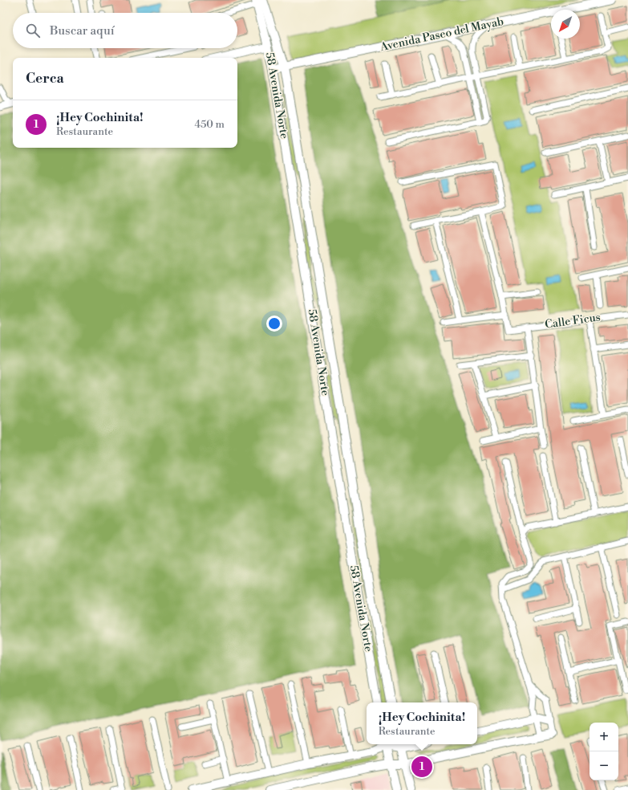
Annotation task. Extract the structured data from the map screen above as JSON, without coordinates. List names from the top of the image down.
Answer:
{
  "streets": {
    "main road": ["Avenida Paseo del Mayab", "58 Avenida Norte"],
    "street": ["Calle Ficus"]
  },
  "crossings": [
    ["Avenida Paseo del Mayab", "58 Avenida Norte"]
  ],
  "north": "bottom left",
  "page": {
    "search": "Buscar aquí",
    "heading": "Cerca",
    "list": [
      {
        "mark": "1",
        "name": "¡Hey Cochinita!",
        "note": "Restaurante",
        "value": "450 m"
      }
    ],
    "popup": ["¡Hey Cochinita!", "Restaurante"],
    "map_buttons": ["+", "−"],
    "pins": "1"
  }
}
